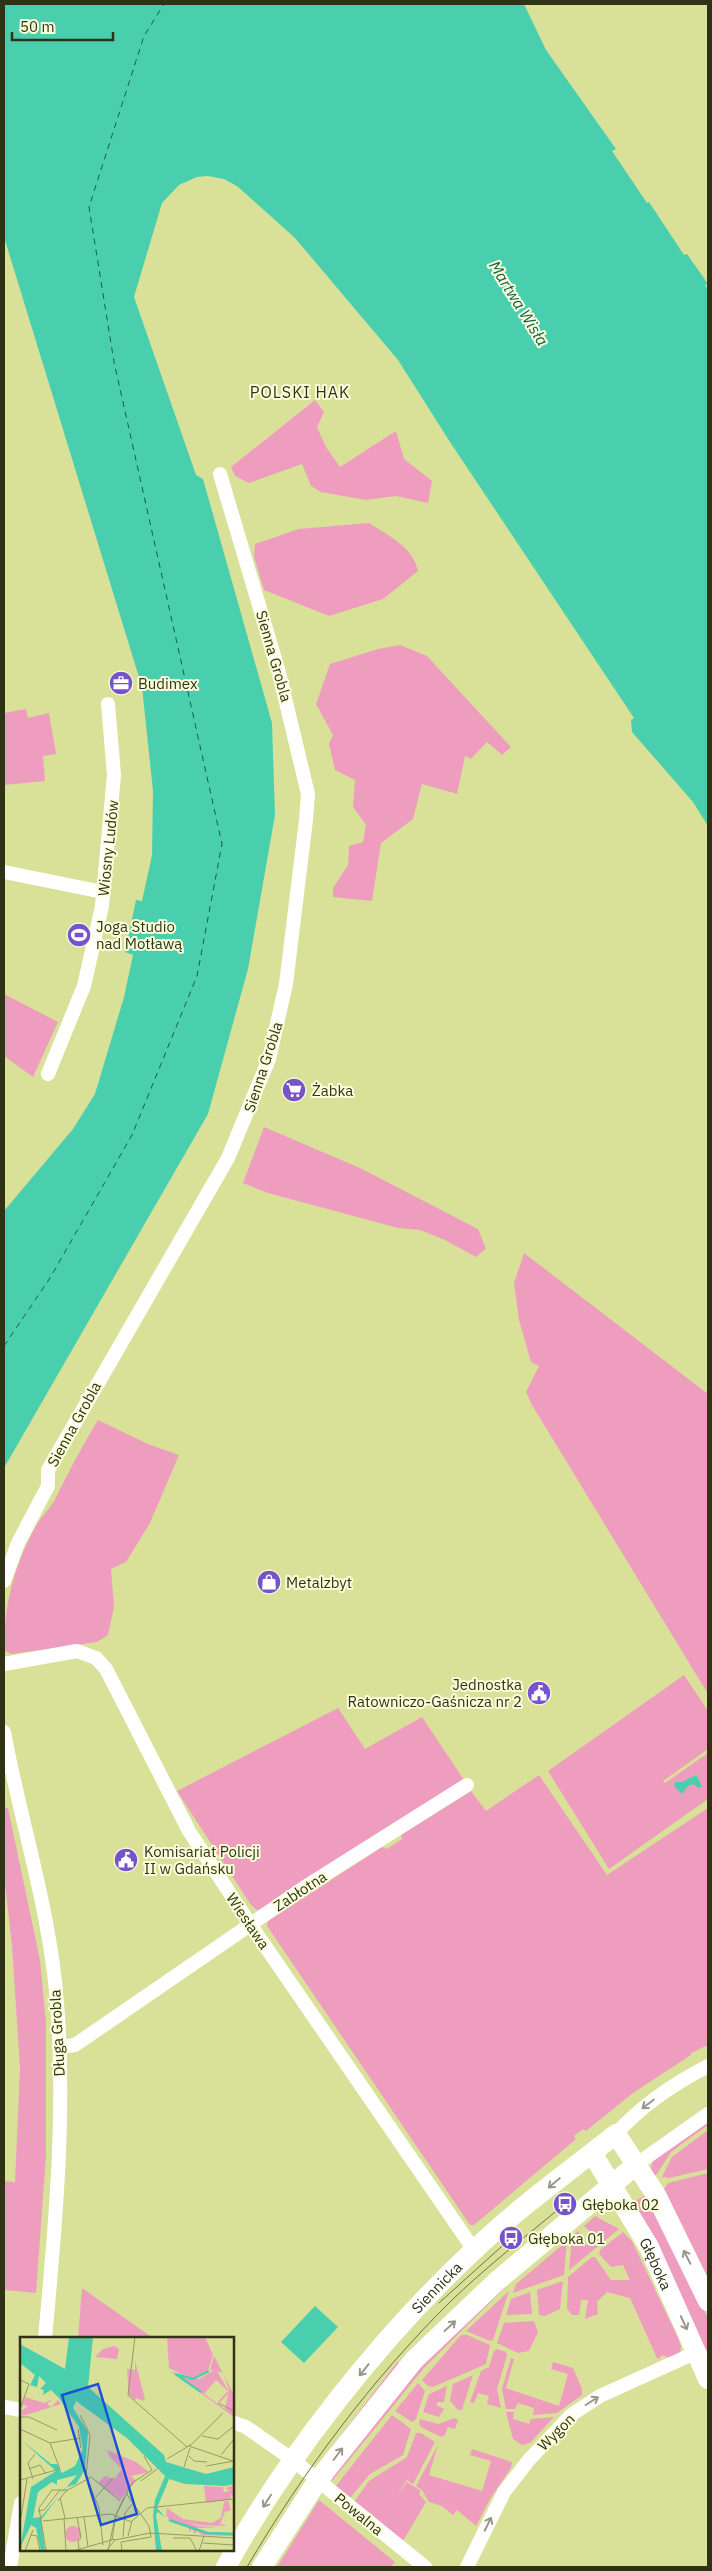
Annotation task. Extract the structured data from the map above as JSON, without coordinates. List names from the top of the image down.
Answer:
{
  "streets": {
    "street": [
      "Sienna Grobla",
      "Wiosny Ludów",
      "Zabłotna",
      "Wiesława",
      "Długa Grobla",
      "Głęboka",
      "Siennicka",
      "Wygon",
      "Powalna"
    ]
  },
  "crossings": [
    ["Zabłotna", "Wiesława"],
    ["Zabłotna", "Długa Grobla"],
    ["Wiesława", "Siennicka"],
    ["Głęboka", "Siennicka"],
    ["Głęboka", "Wygon"],
    ["Siennicka", "Powalna"]
  ],
  "one_way": ["Wygon"],
  "districts": ["POLSKI HAK"],
  "water": ["Martwa Wisła"],
  "places": {
    "office": ["Budimex"],
    "sports": ["Joga Studio nad Motławą"],
    "supermarket": ["Żabka"],
    "shop": ["Metalzbyt"],
    "public building": ["Jednostka Ratowniczo-Gaśnicza nr 2", "Komisariat Policji II w Gdańsku"],
    "bus stop": ["Głęboka 02", "Głęboka 01"]
  },
  "scale_bar": "50 m"
}
